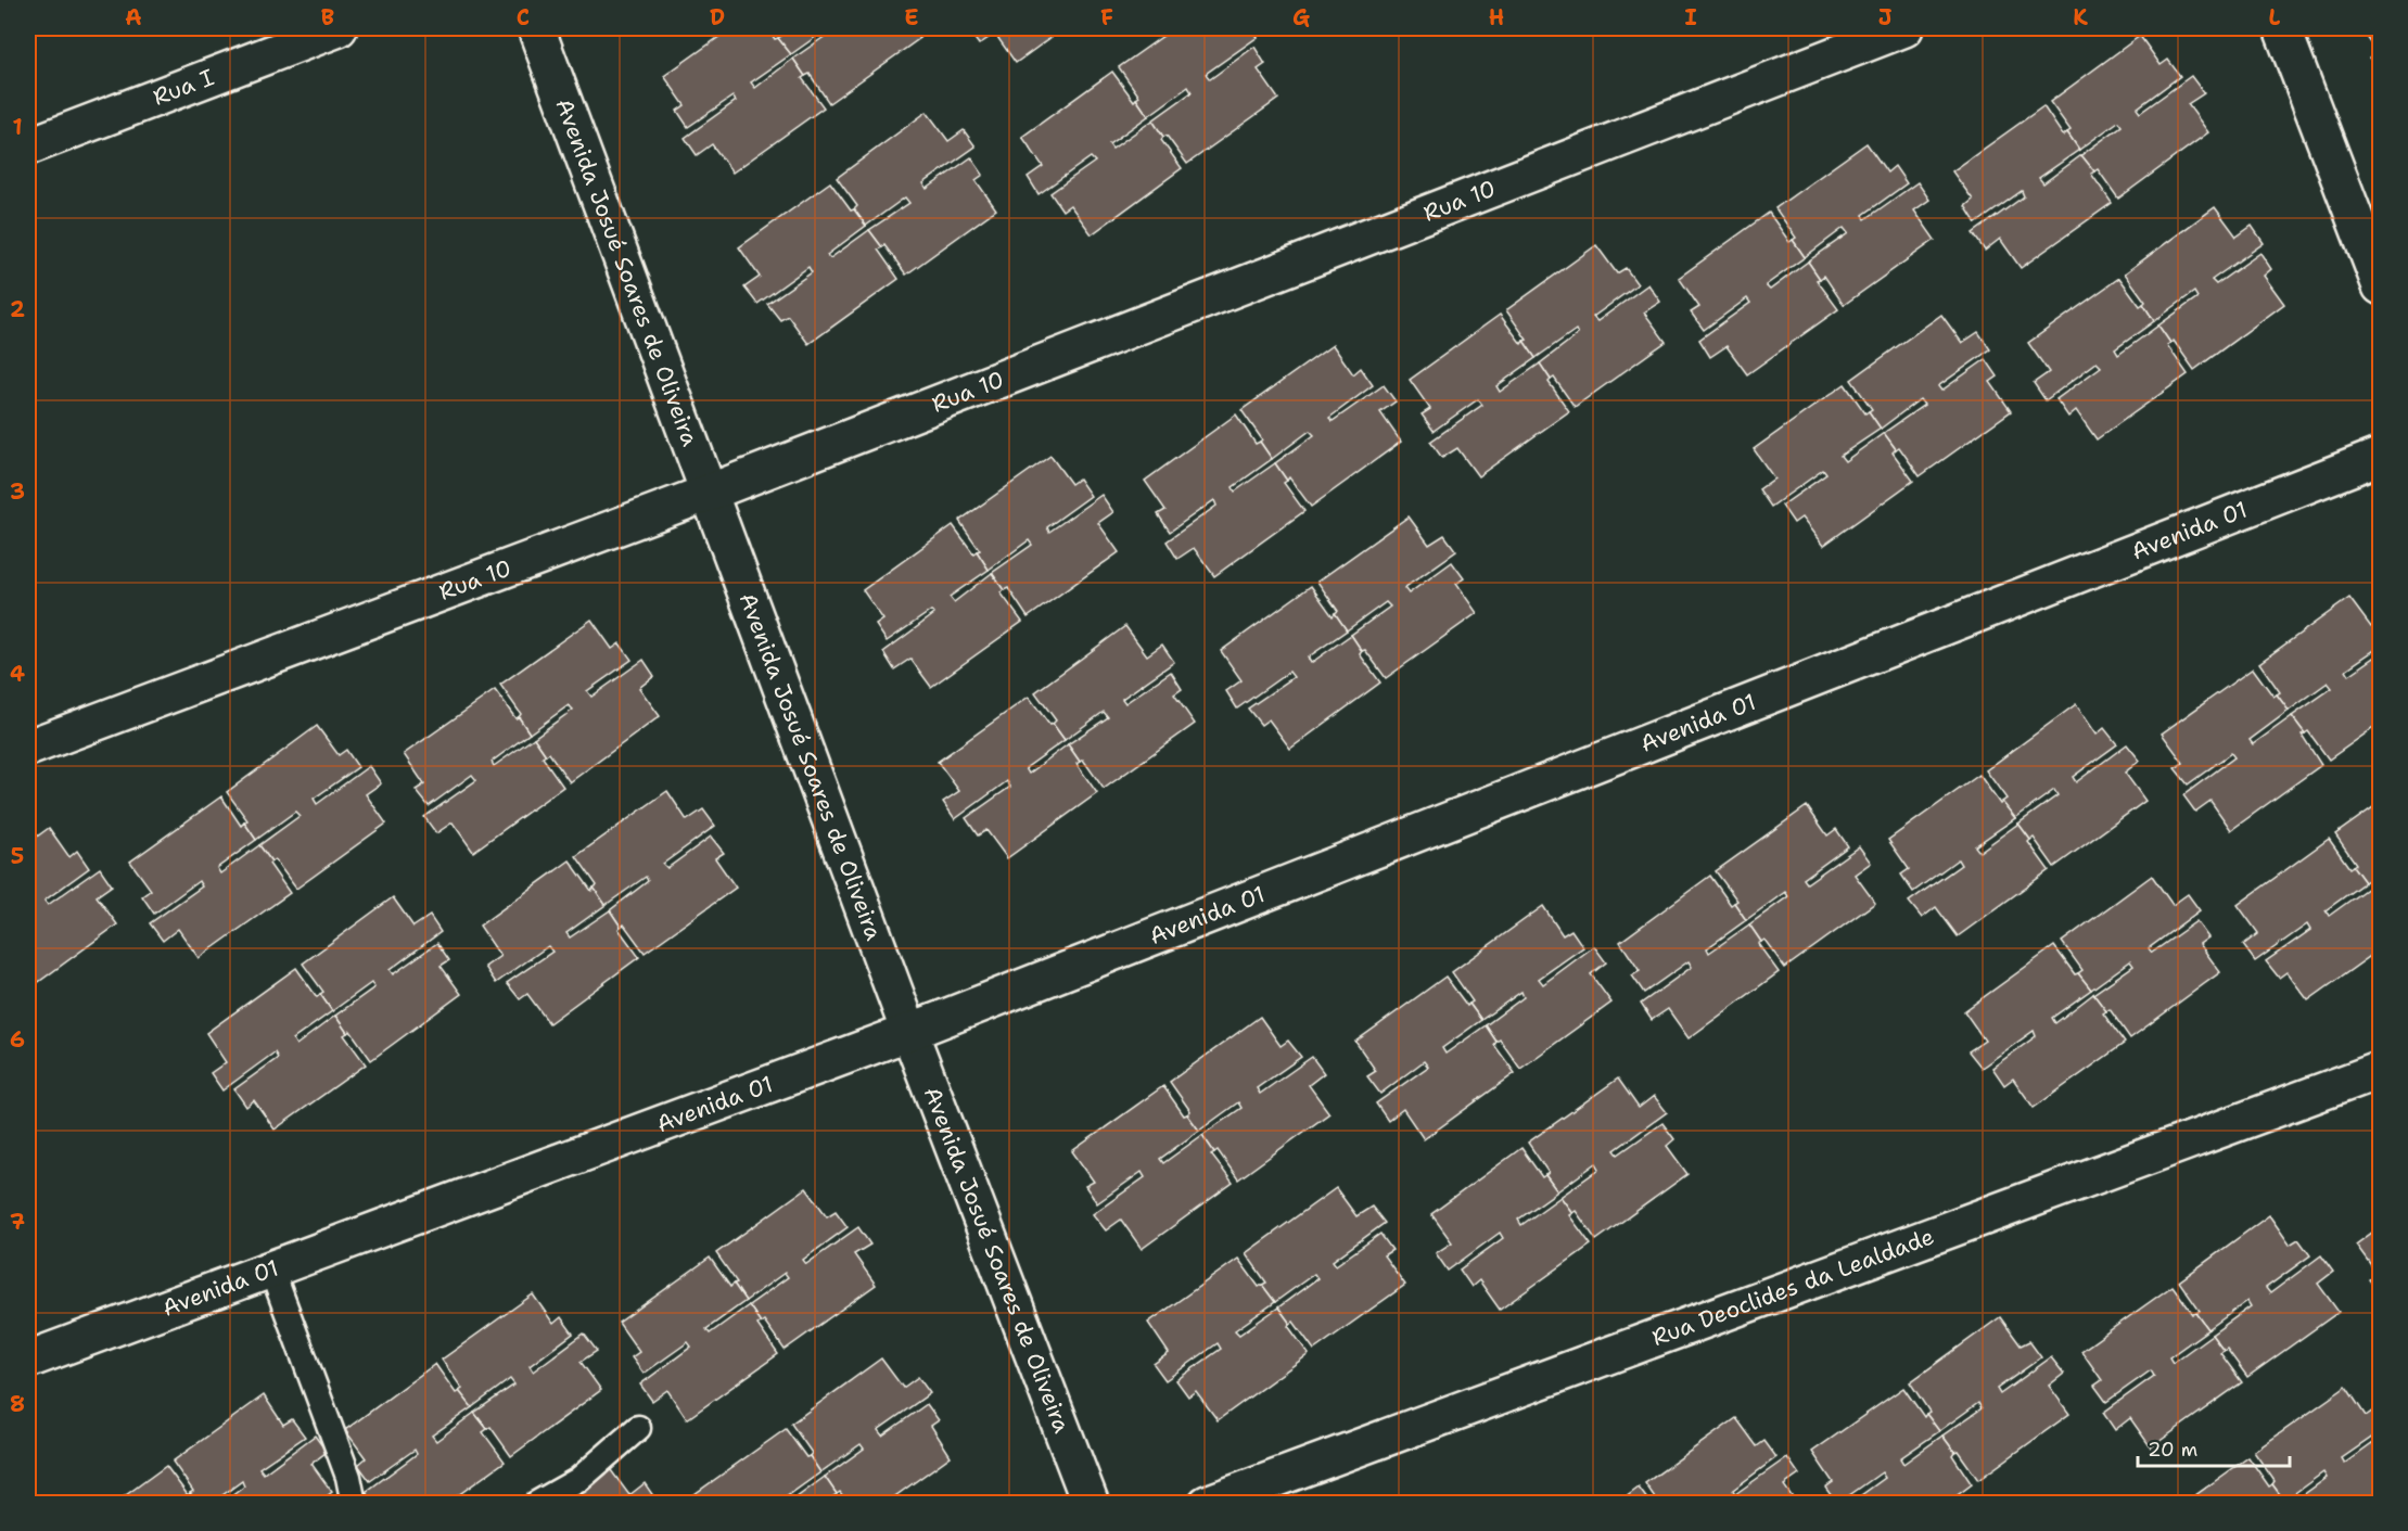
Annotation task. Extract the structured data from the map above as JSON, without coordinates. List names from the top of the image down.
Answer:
{
  "streets": {
    "street": [
      "Rua I",
      "Rua 10",
      "Avenida Josué Soares de Oliveira",
      "Avenida 01",
      "Rua Deoclides da Lealdade"
    ]
  },
  "crossings": [
    ["Rua 10", "Avenida Josué Soares de Oliveira"],
    ["Avenida Josué Soares de Oliveira", "Avenida 01"]
  ],
  "scale_bar": "20 m",
  "grid": {
    "columns": [
      "A",
      "B",
      "C",
      "D",
      "E",
      "F",
      "G",
      "H",
      "I",
      "J",
      "K",
      "L"
    ],
    "rows": [
      "1",
      "2",
      "3",
      "4",
      "5",
      "6",
      "7",
      "8"
    ]
  }
}
